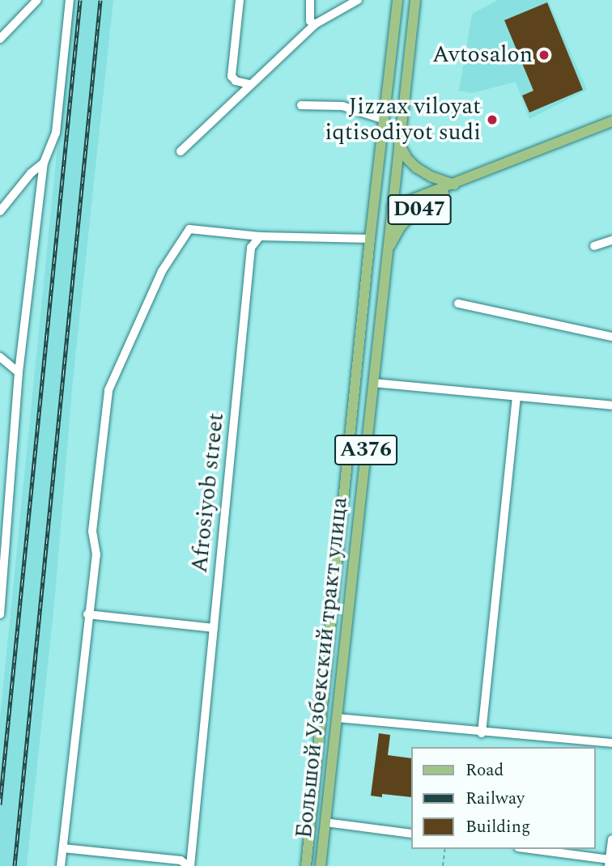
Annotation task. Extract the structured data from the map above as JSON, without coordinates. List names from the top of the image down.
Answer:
{
  "streets": {
    "main road": ["D047", "A376", "Большой Узбекский тракт улица"],
    "street": ["Afrosiyob street"]
  },
  "crossings": [
    ["D047", "Большой Узбекский тракт улица"]
  ],
  "places": ["Avtosalon", "Jizzax viloyat iqtisodiyot sudi"],
  "legend": ["Road", "Railway", "Building"]
}
